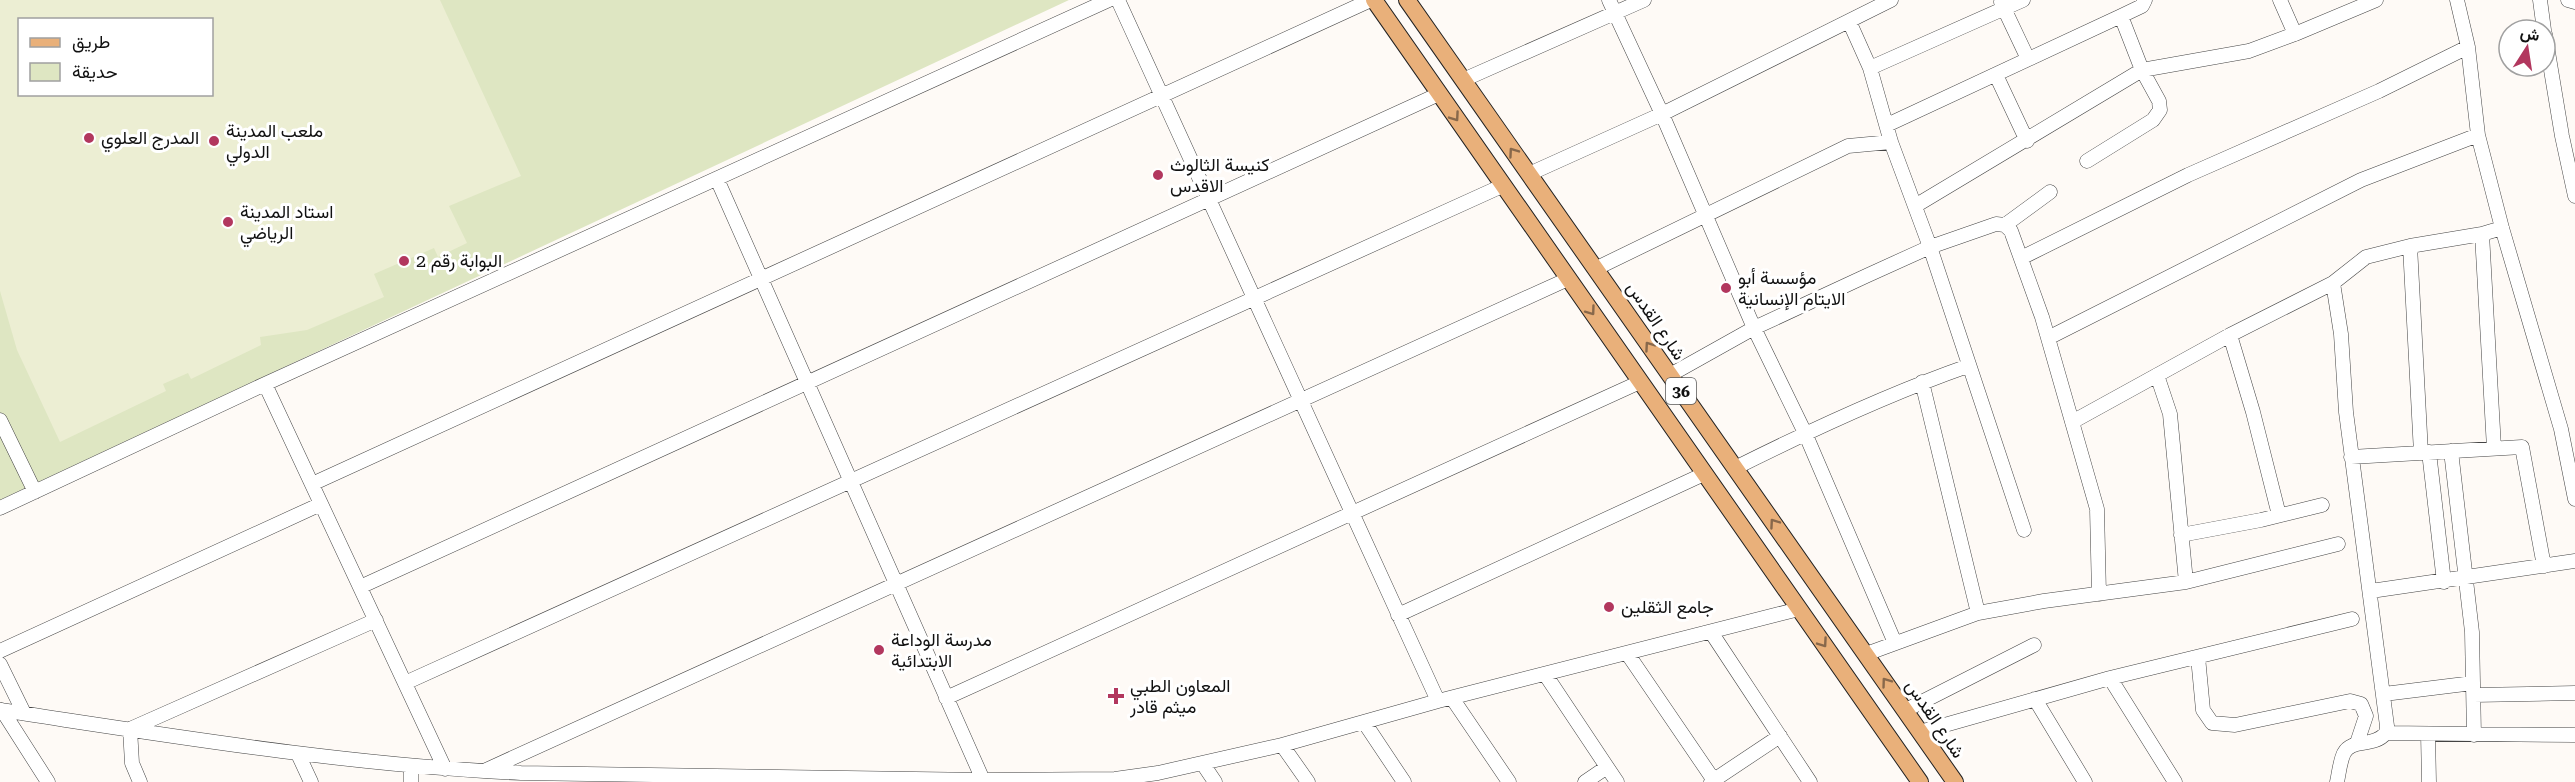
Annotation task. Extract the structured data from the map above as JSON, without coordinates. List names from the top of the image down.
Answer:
{
  "streets": {
    "main road": ["شارع القدس", "36"]
  },
  "places": {
    "other": [
      "المدرج العلوي",
      "ملعب المدينة الدولي",
      "كنيسة الثالوث الاقدس",
      "استاد المدينة الرياضي",
      "البوابة رقم 2",
      "مؤسسة أبو الايتام الإنسانية",
      "جامع الثقلين",
      "مدرسة الوداعة الابتدائية"
    ],
    "health": ["المعاون الطبي ميثم قادر"]
  },
  "legend": ["طريق", "حديقة"],
  "north": "top"
}
